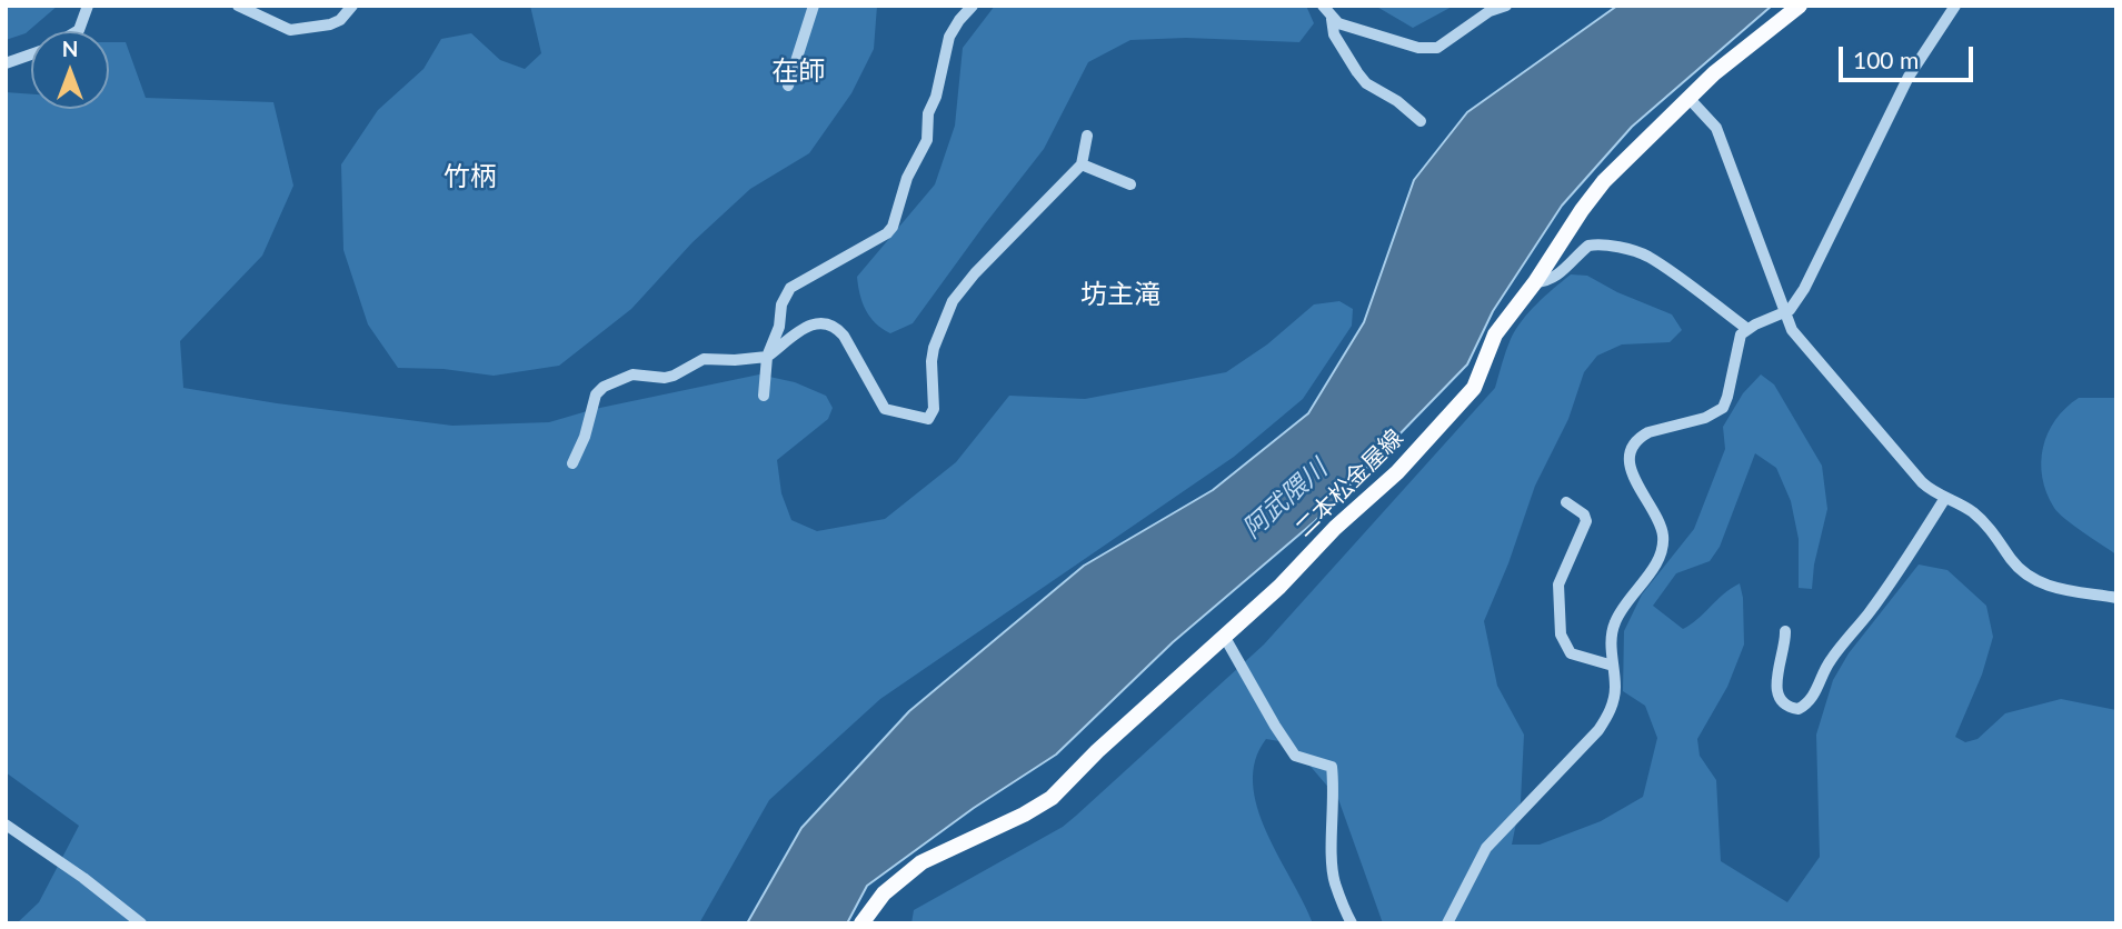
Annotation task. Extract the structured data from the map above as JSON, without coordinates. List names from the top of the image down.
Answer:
{
  "streets": {
    "main road": ["二本松金屋線"]
  },
  "districts": ["在師", "竹柄", "坊主滝"],
  "water": ["阿武隈川"],
  "scale_bar": "100 m",
  "north": "top"
}
